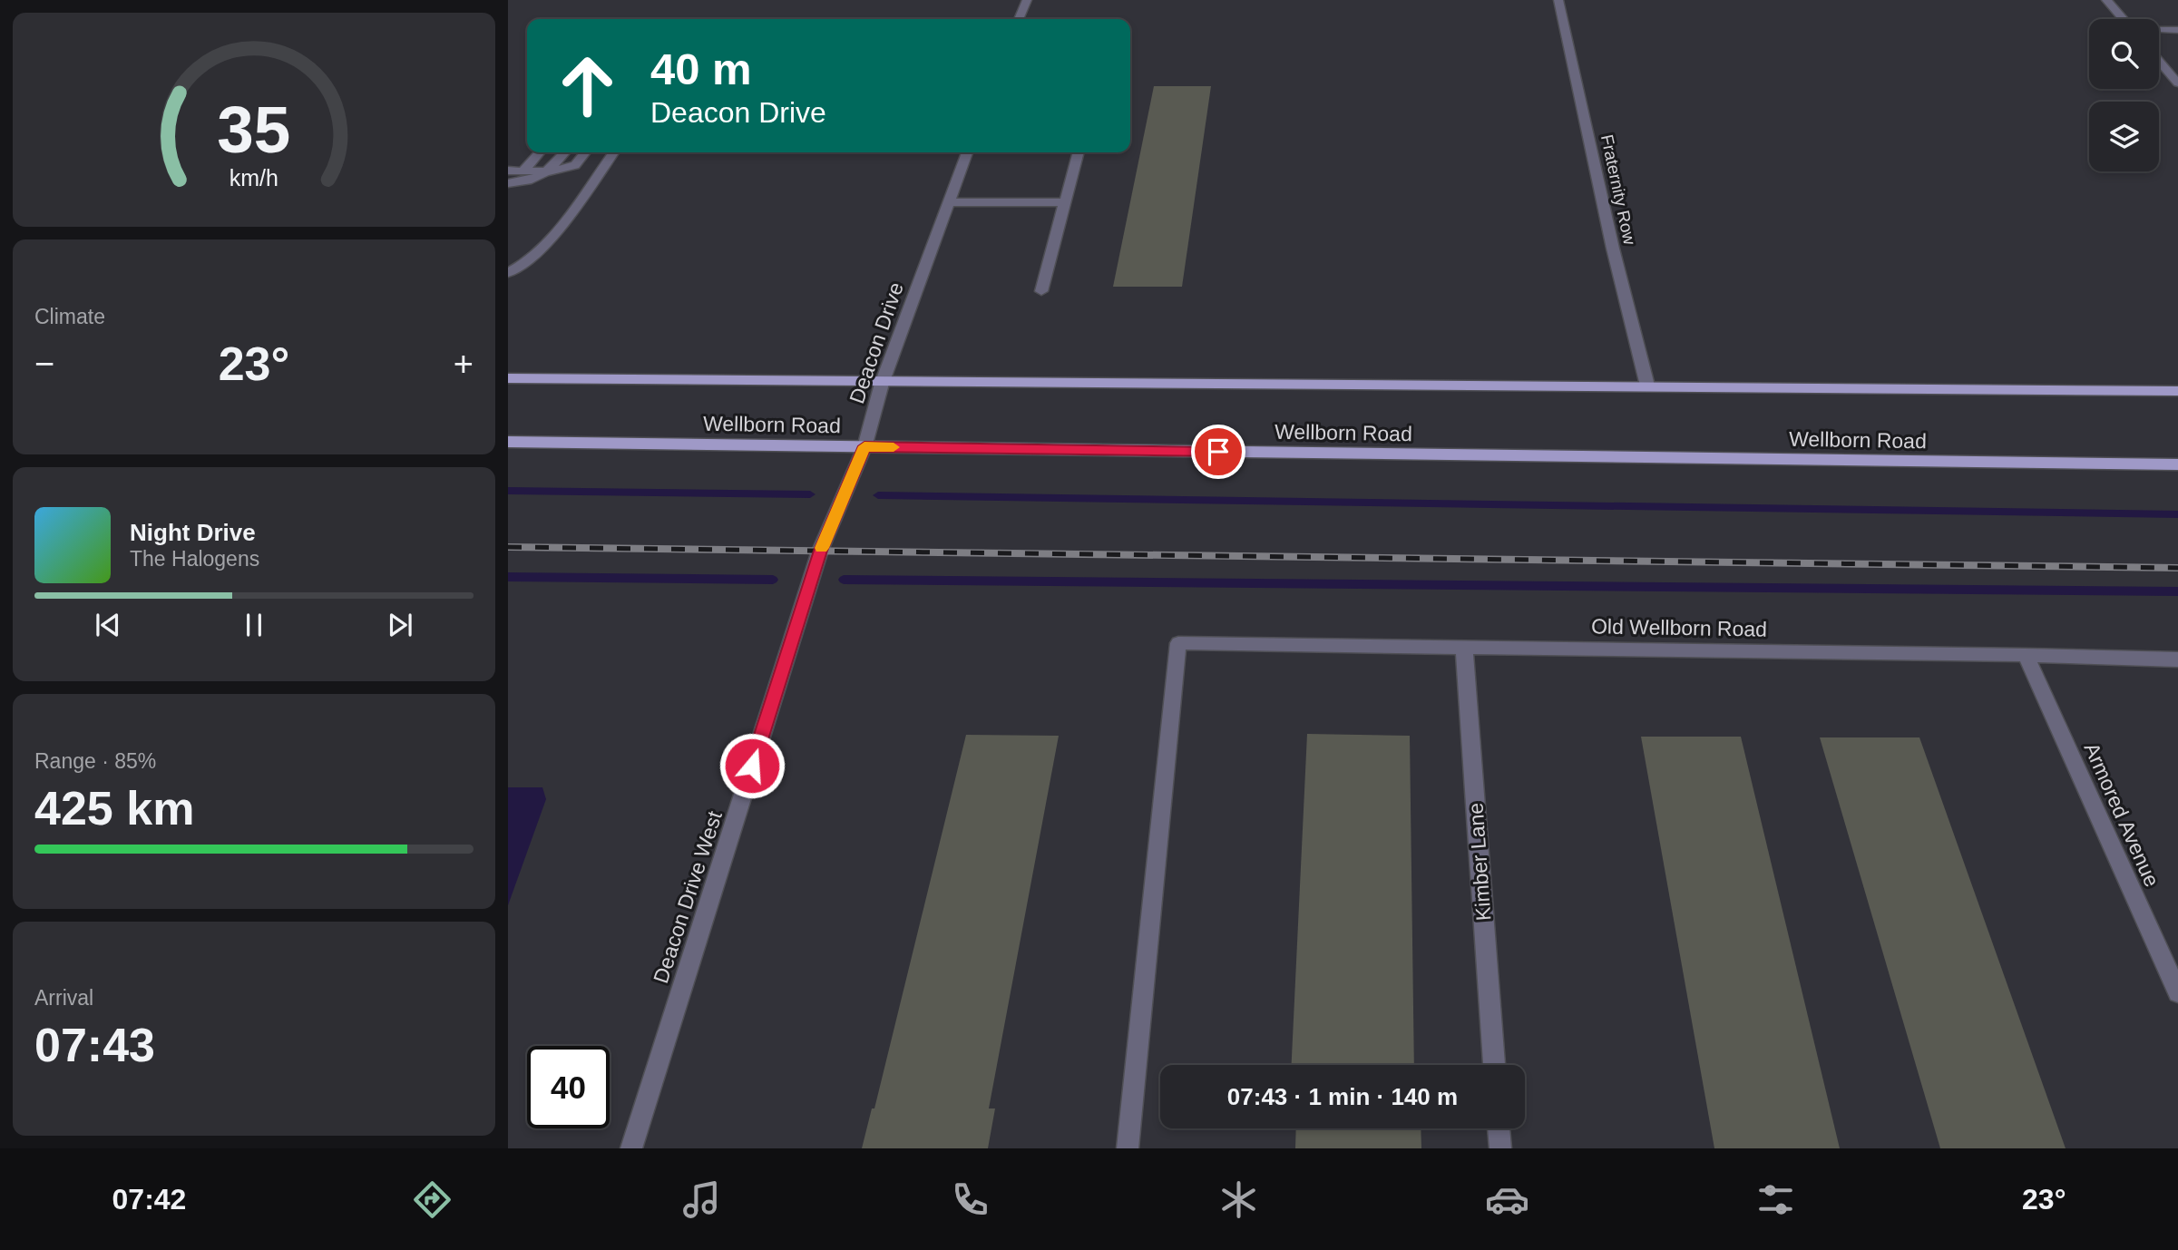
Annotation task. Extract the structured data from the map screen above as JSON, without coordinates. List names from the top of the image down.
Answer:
{
  "streets": {
    "main road": ["Wellborn Road"],
    "street": [
      "Fraternity Row",
      "Deacon Drive",
      "Old Wellborn Road",
      "Armored Avenue",
      "Kimber Lane",
      "Deacon Drive West"
    ]
  },
  "crossings": [
    ["Fraternity Row", "Wellborn Road"],
    ["Deacon Drive", "Wellborn Road"],
    ["Deacon Drive", "Deacon Drive West"],
    ["Old Wellborn Road", "Armored Avenue"],
    ["Old Wellborn Road", "Kimber Lane"]
  ],
  "page": {
    "turn": ["40 m", "Deacon Drive"],
    "tile": [
      "Climate",
      ["Range · 85%", "425 km"],
      ["Arrival", "07:43"]
    ],
    "heat": ["−", "23°", "+"],
    "song": ["Night Drive", "The Halogens"],
    "limit": "40",
    "trip": "07:43 · 1 min · 140 m",
    "tabs": ["07:42", "23°"],
    "gauge": ["35", "km/h"]
  }
}
